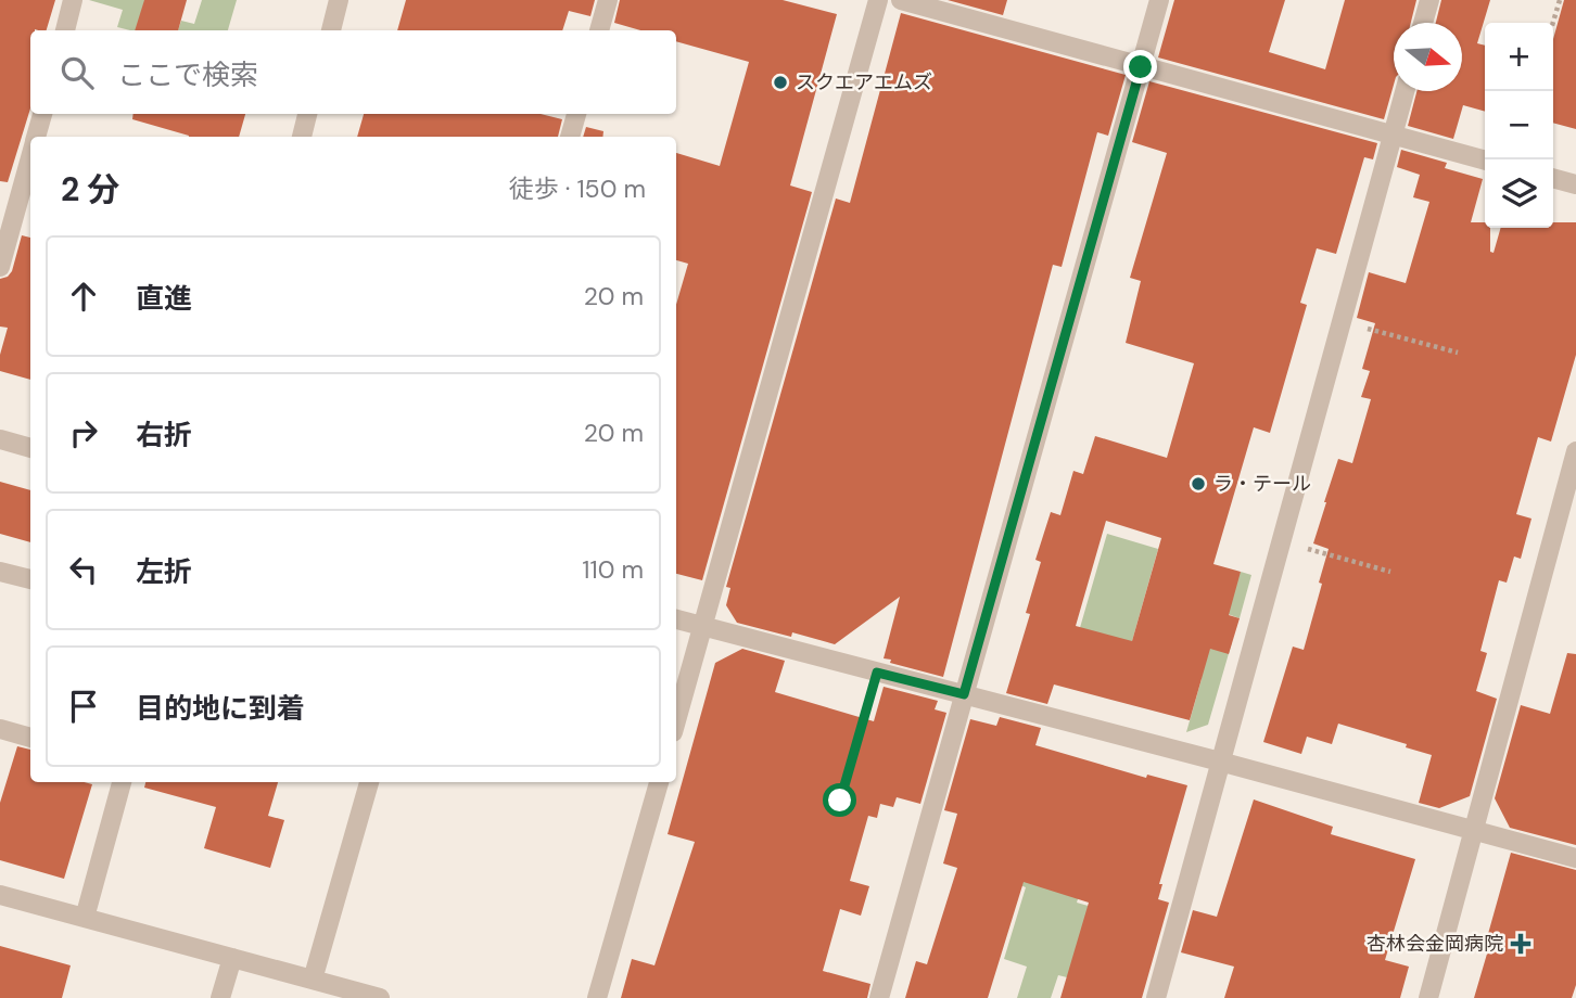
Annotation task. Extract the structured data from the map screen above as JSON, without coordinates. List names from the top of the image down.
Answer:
{
  "places": {
    "other": ["スクエアエムズ", "ラ・テール"],
    "health": ["杏林会金岡病院"]
  },
  "north": "right",
  "page": {
    "map_buttons": ["+", "−"],
    "search": "ここで検索",
    "heading": ["2 分", "徒歩 · 150 m"],
    "list": [
      ["直進", "20 m"],
      ["右折", "20 m"],
      ["左折", "110 m"],
      "目的地に到着"
    ]
  }
}
